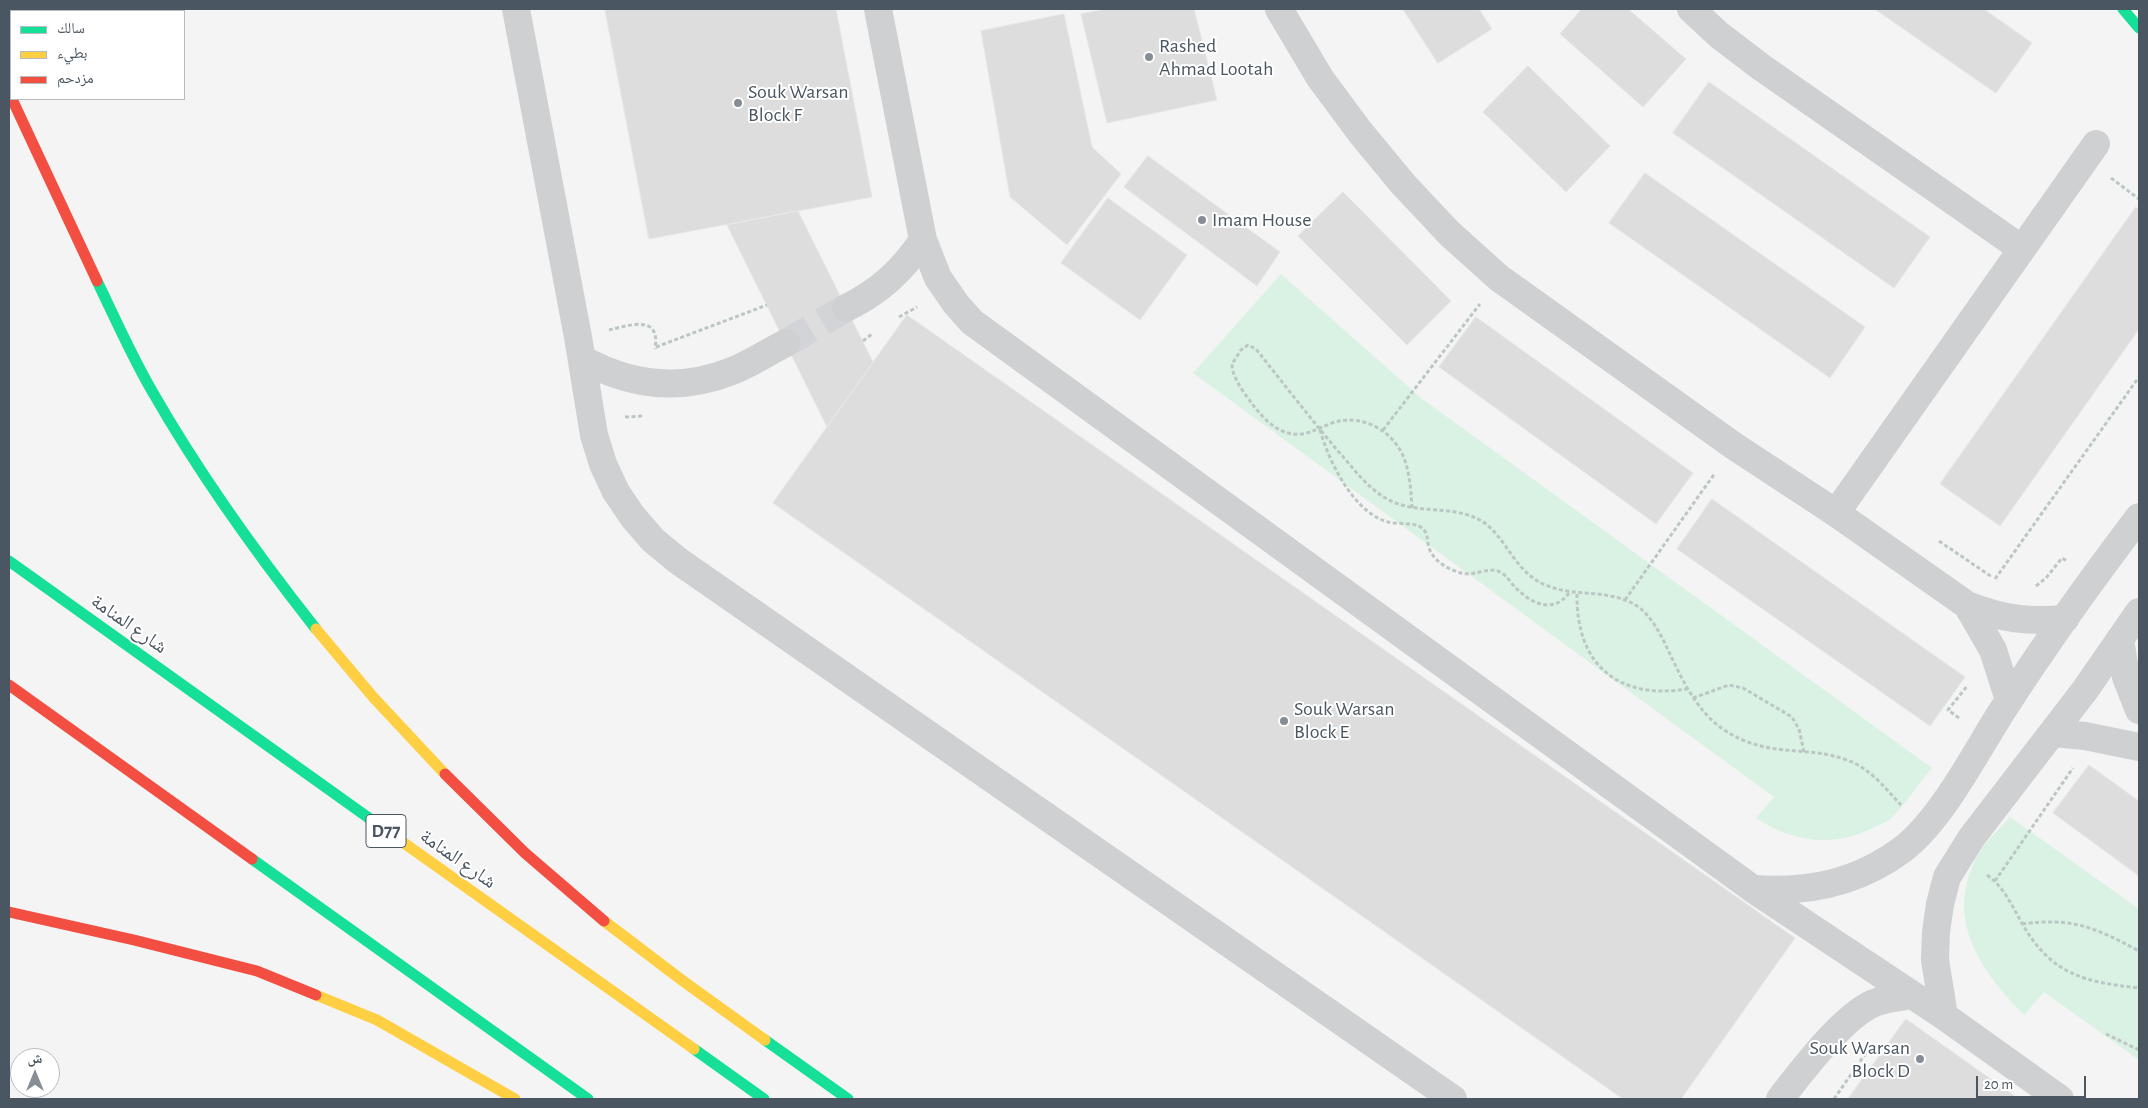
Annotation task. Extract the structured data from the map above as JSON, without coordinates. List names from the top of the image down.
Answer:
{
  "streets": {
    "main road": ["شارع المنامة", "D77"]
  },
  "places": [
    "Rashed Ahmad Lootah",
    "Souk Warsan Block F",
    "Imam House",
    "Souk Warsan Block E",
    "Souk Warsan Block D"
  ],
  "legend": ["سالك", "بطيء", "مزدحم"],
  "scale_bar": "20 m",
  "north": "top"
}
